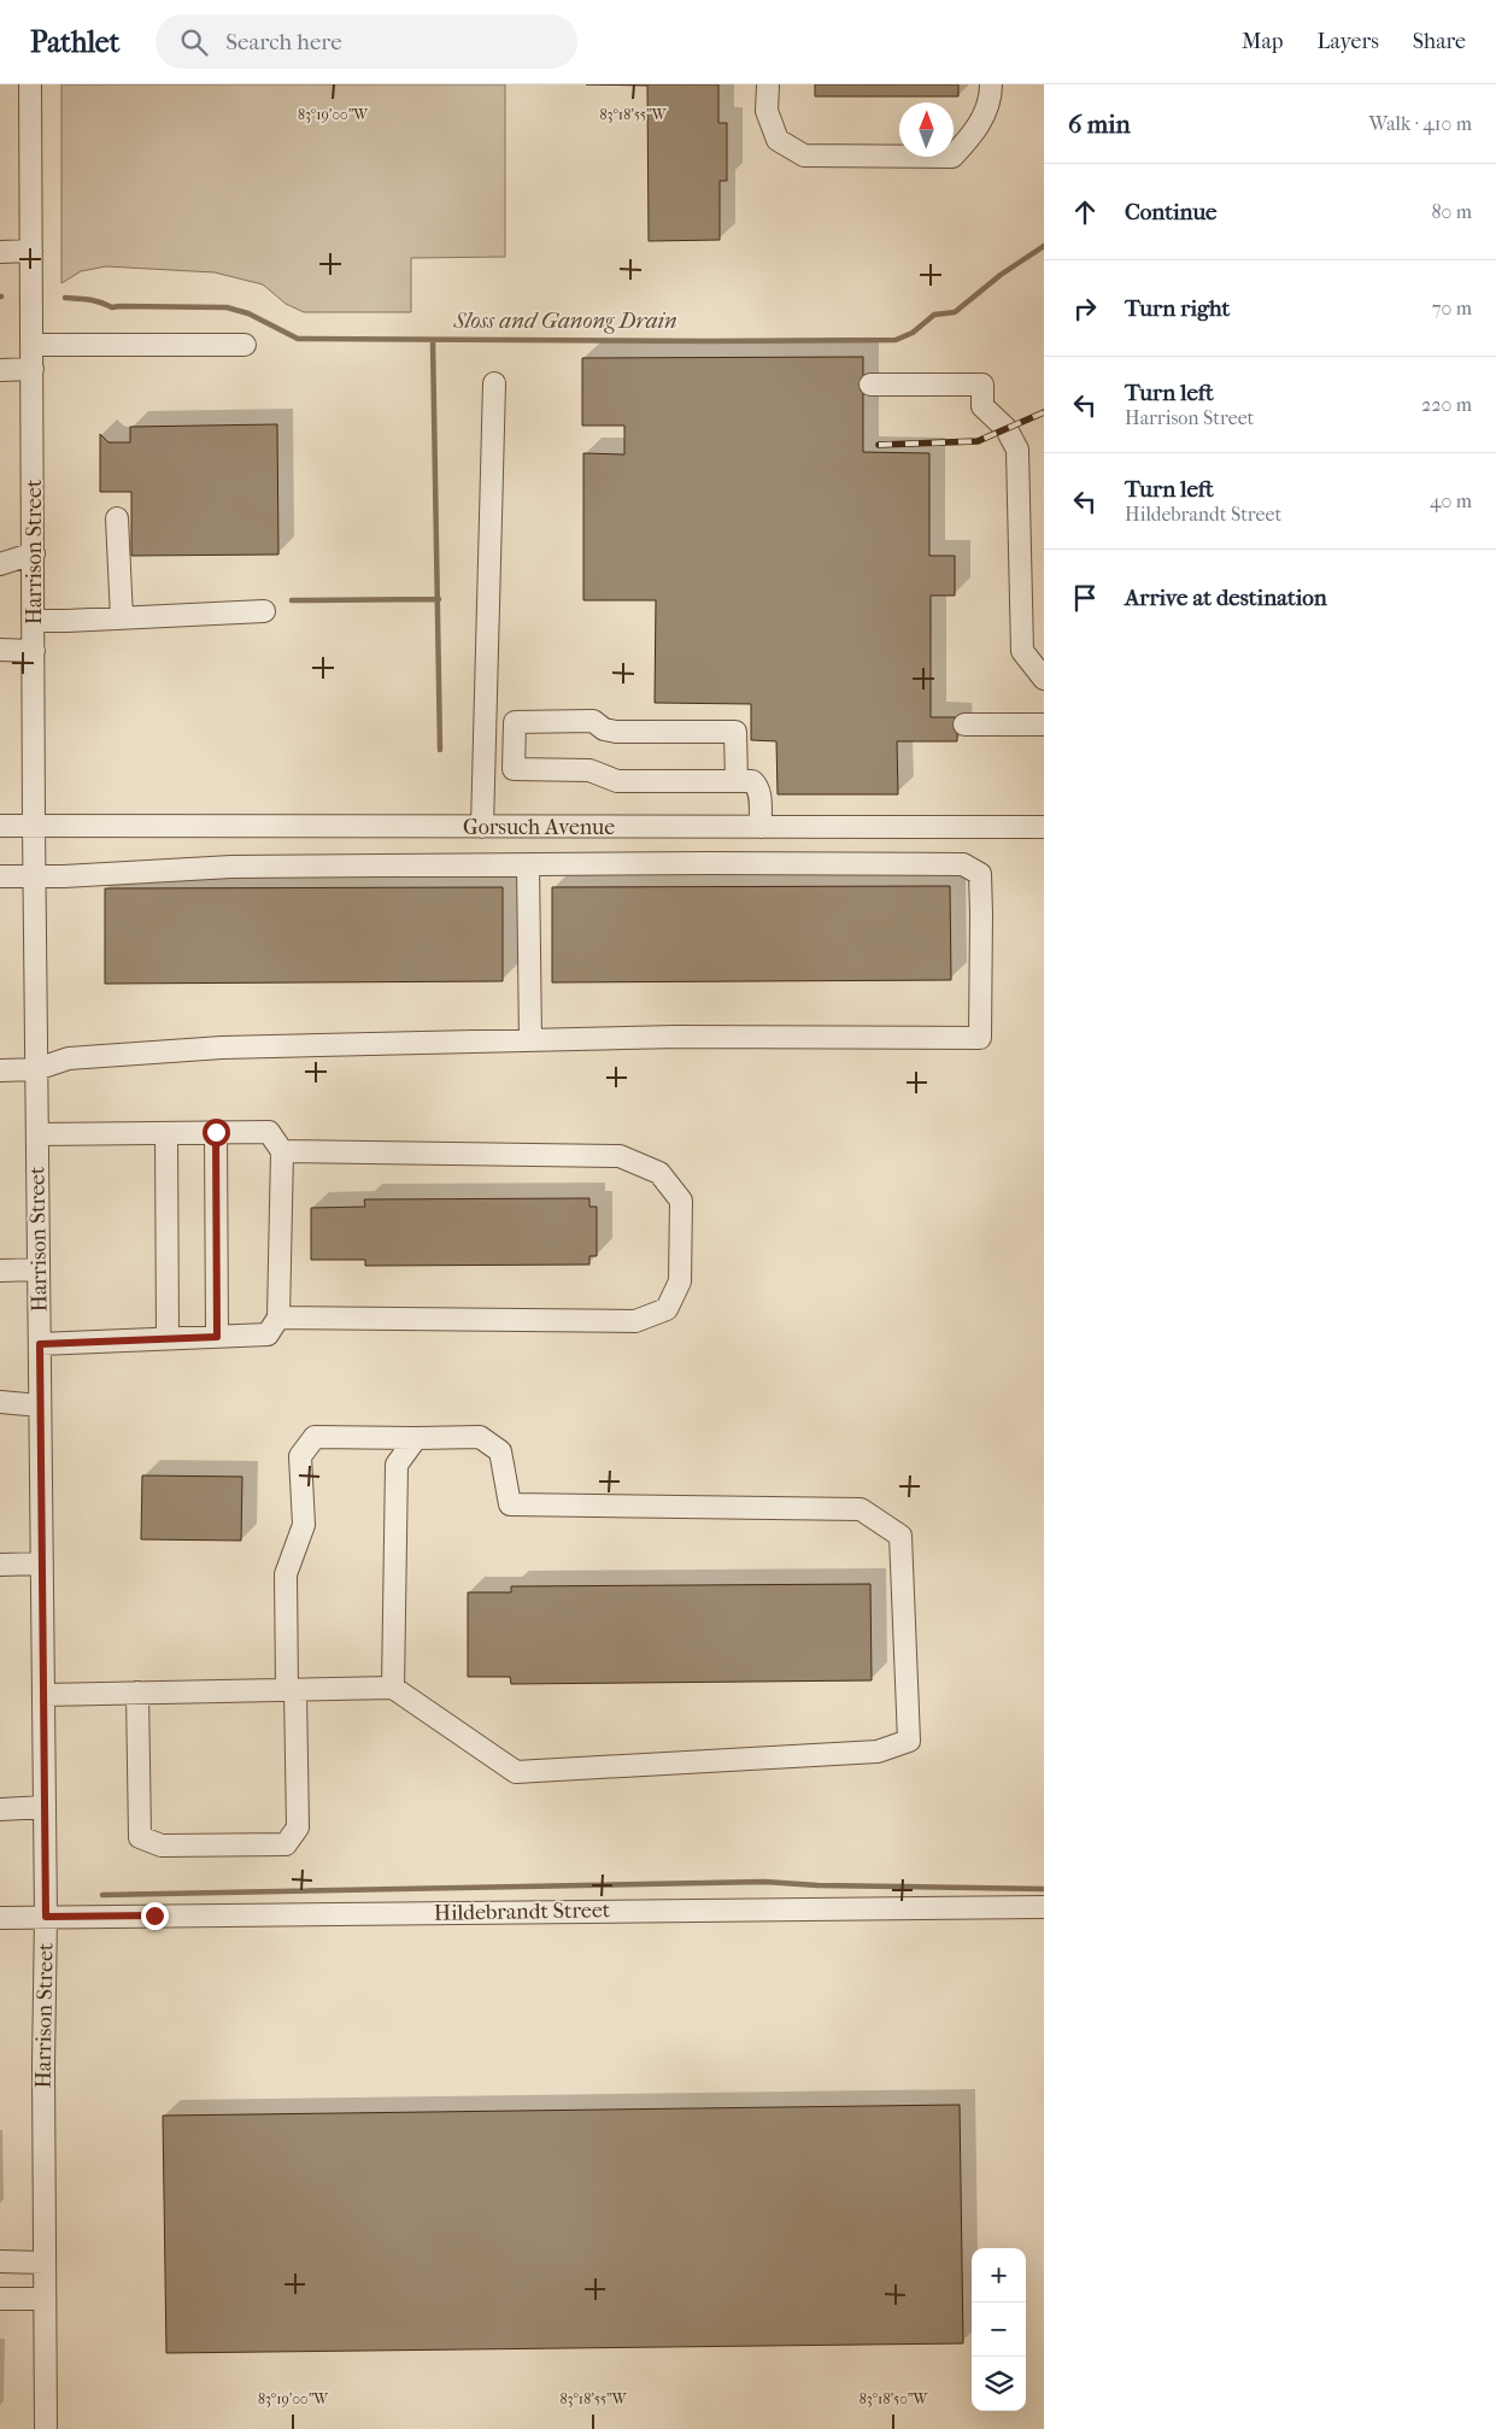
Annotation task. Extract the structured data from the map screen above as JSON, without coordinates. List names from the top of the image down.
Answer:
{
  "streets": {
    "street": ["Harrison Street", "Gorsuch Avenue", "Hildebrandt Street"]
  },
  "crossings": [
    ["Harrison Street", "Gorsuch Avenue"],
    ["Harrison Street", "Hildebrandt Street"]
  ],
  "water": ["Sloss and Ganong Drain"],
  "north": "top",
  "page": {
    "header": "Pathlet",
    "search": "Search here",
    "nav": ["Map", "Layers", "Share"],
    "heading": ["6 min", "Walk · 410 m"],
    "list": [
      ["Continue", "80 m"],
      ["Turn right", "70 m"],
      ["Turn left", "Harrison Street", "220 m"],
      ["Turn left", "Hildebrandt Street", "40 m"],
      "Arrive at destination"
    ],
    "map_buttons": ["+", "−"]
  },
  "coordinates": ["83°19'00\"W", "83°18'55\"W", "83°18'50\"W"]
}
